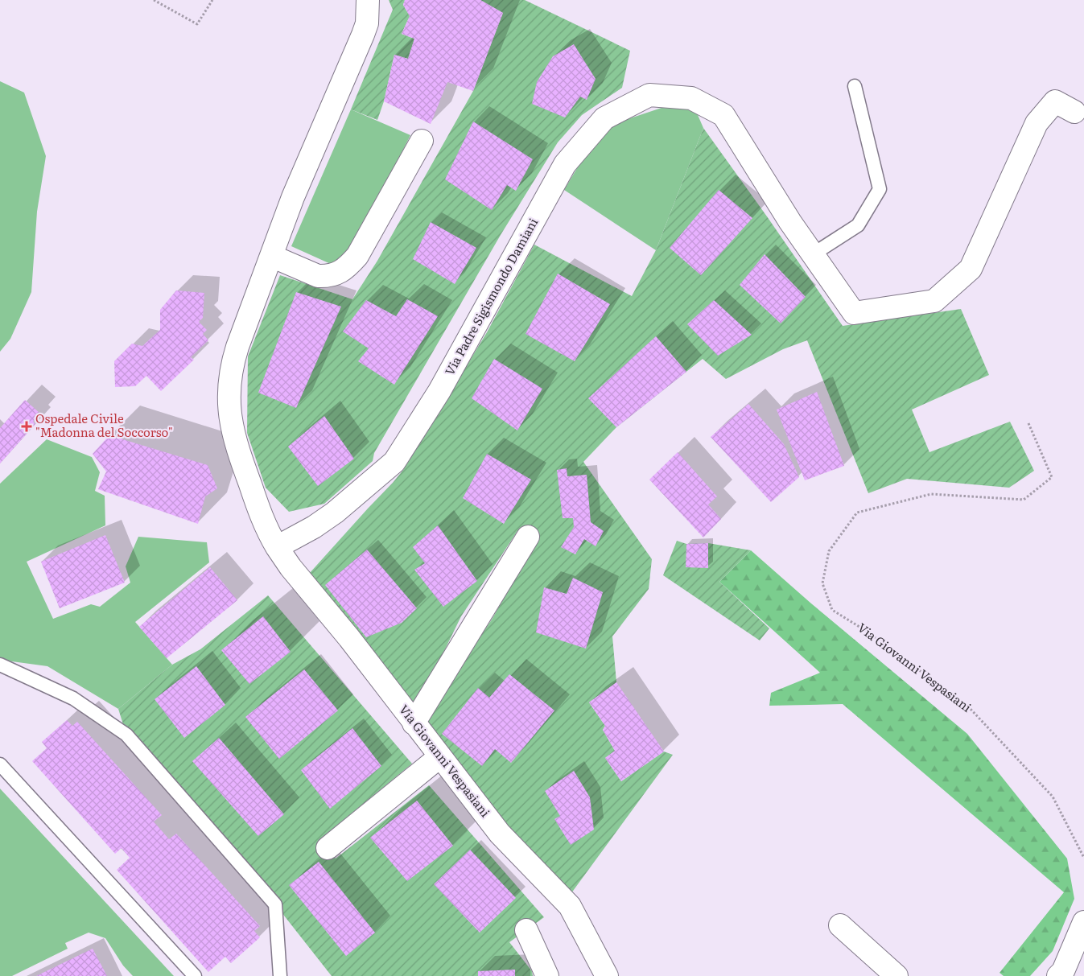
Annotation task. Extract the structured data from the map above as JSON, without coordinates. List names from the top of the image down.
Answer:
{
  "streets": {
    "street": ["Via Padre Sigismondo Damiani", "Via Giovanni Vespasiani"]
  },
  "crossings": [
    ["Via Padre Sigismondo Damiani", "Via Giovanni Vespasiani"]
  ],
  "places": {
    "health": ["Ospedale Civile \"Madonna del Soccorso\""]
  }
}
